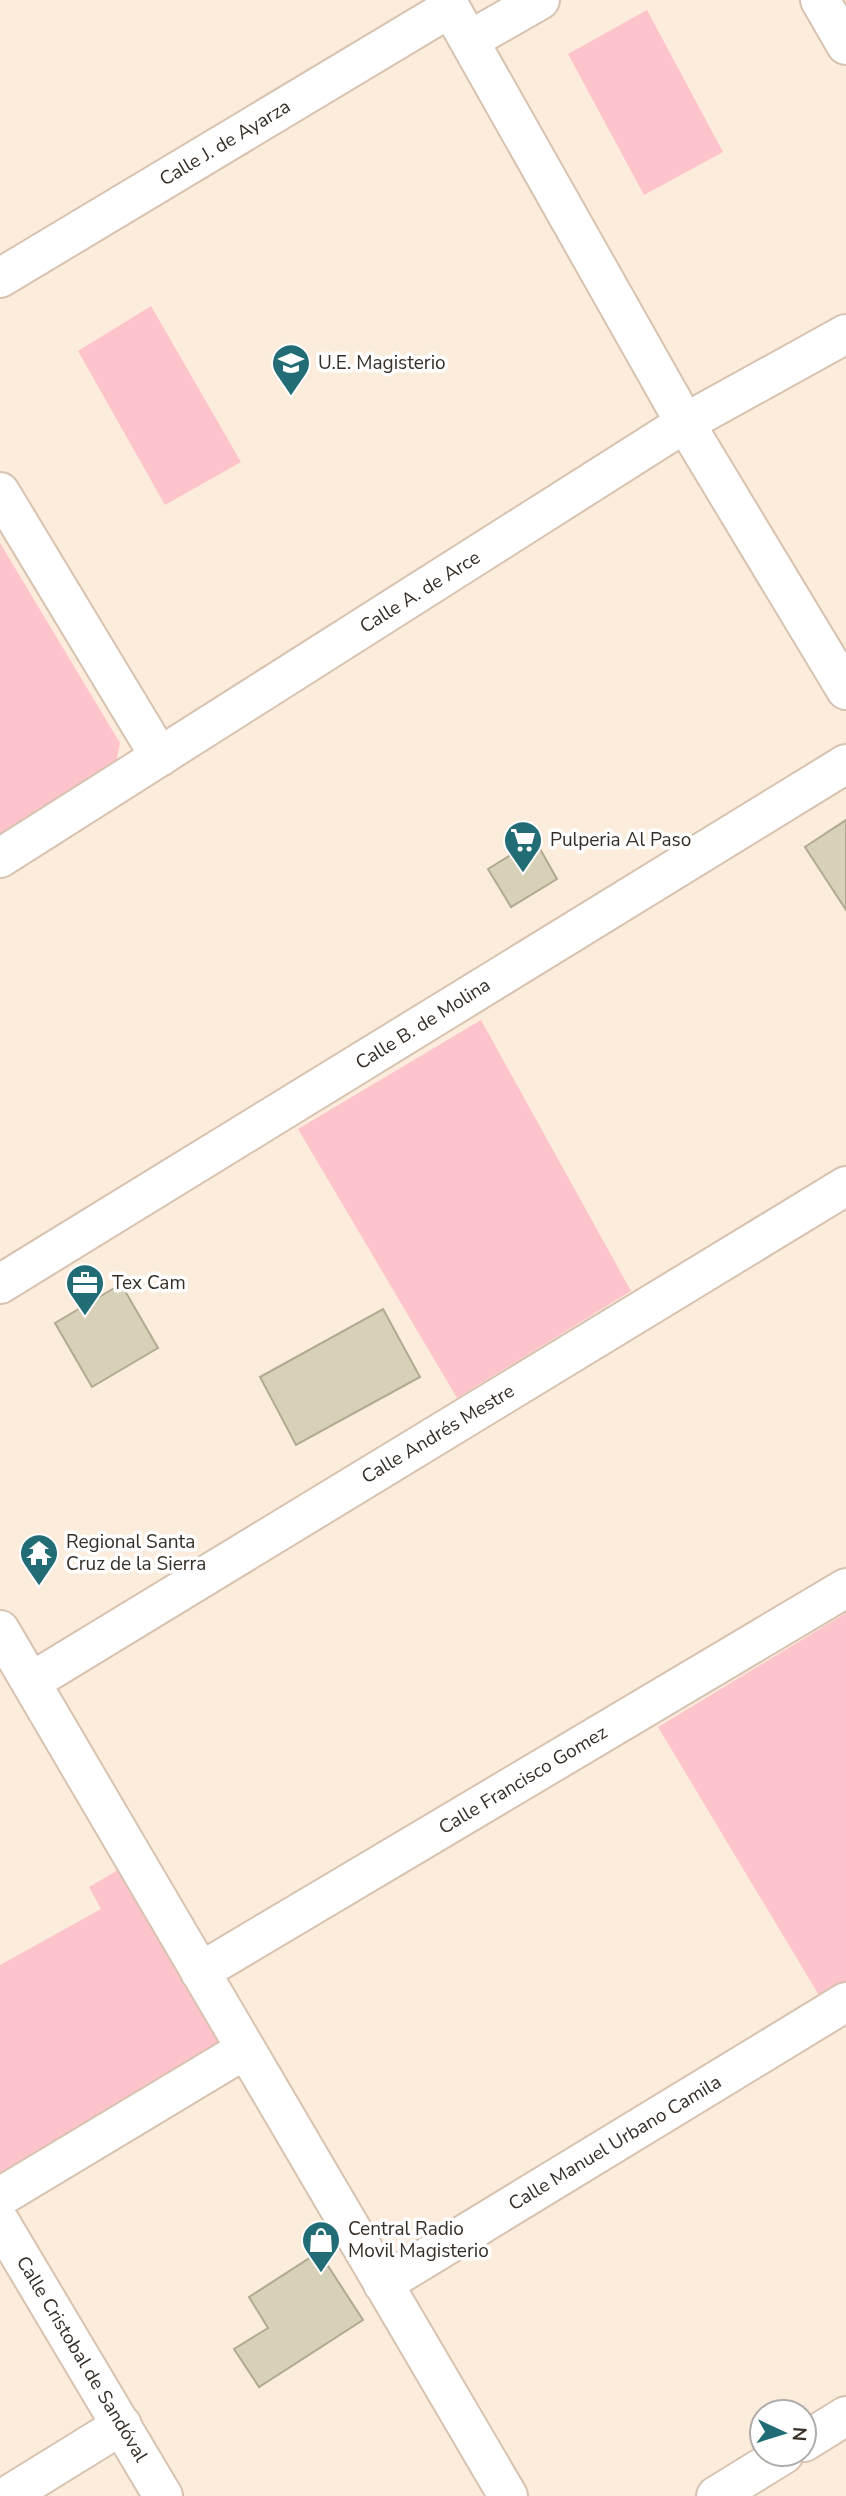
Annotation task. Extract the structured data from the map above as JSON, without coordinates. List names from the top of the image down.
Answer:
{
  "streets": {
    "street": [
      "Calle J. de Ayarza",
      "Calle A. de Arce",
      "Calle B. de Molina",
      "Calle Andrés Mestre",
      "Calle Francisco Gomez",
      "Calle Manuel Urbano Camila",
      "Calle Cristobal de Sandóval"
    ]
  },
  "places": {
    "school or university": ["U.E. Magisterio"],
    "supermarket": ["Pulperia Al Paso"],
    "office": ["Tex Cam"],
    "temple": ["Regional Santa Cruz de la Sierra"],
    "shop": ["Central Radio Movil Magisterio"]
  },
  "north": "right"
}
